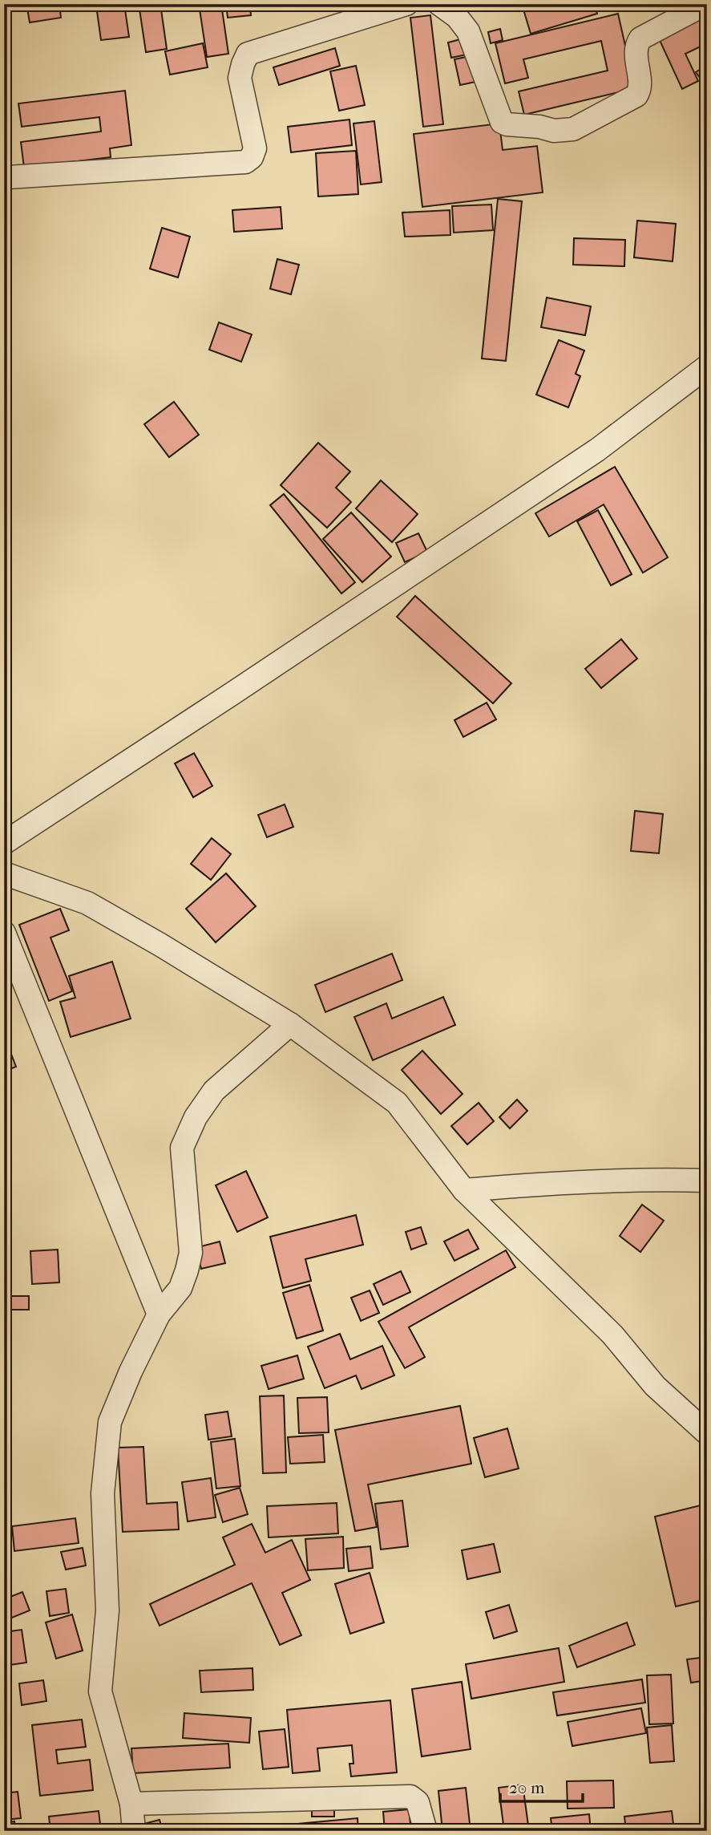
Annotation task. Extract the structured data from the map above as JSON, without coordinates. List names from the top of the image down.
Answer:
{
  "scale_bar": "20 m"
}
